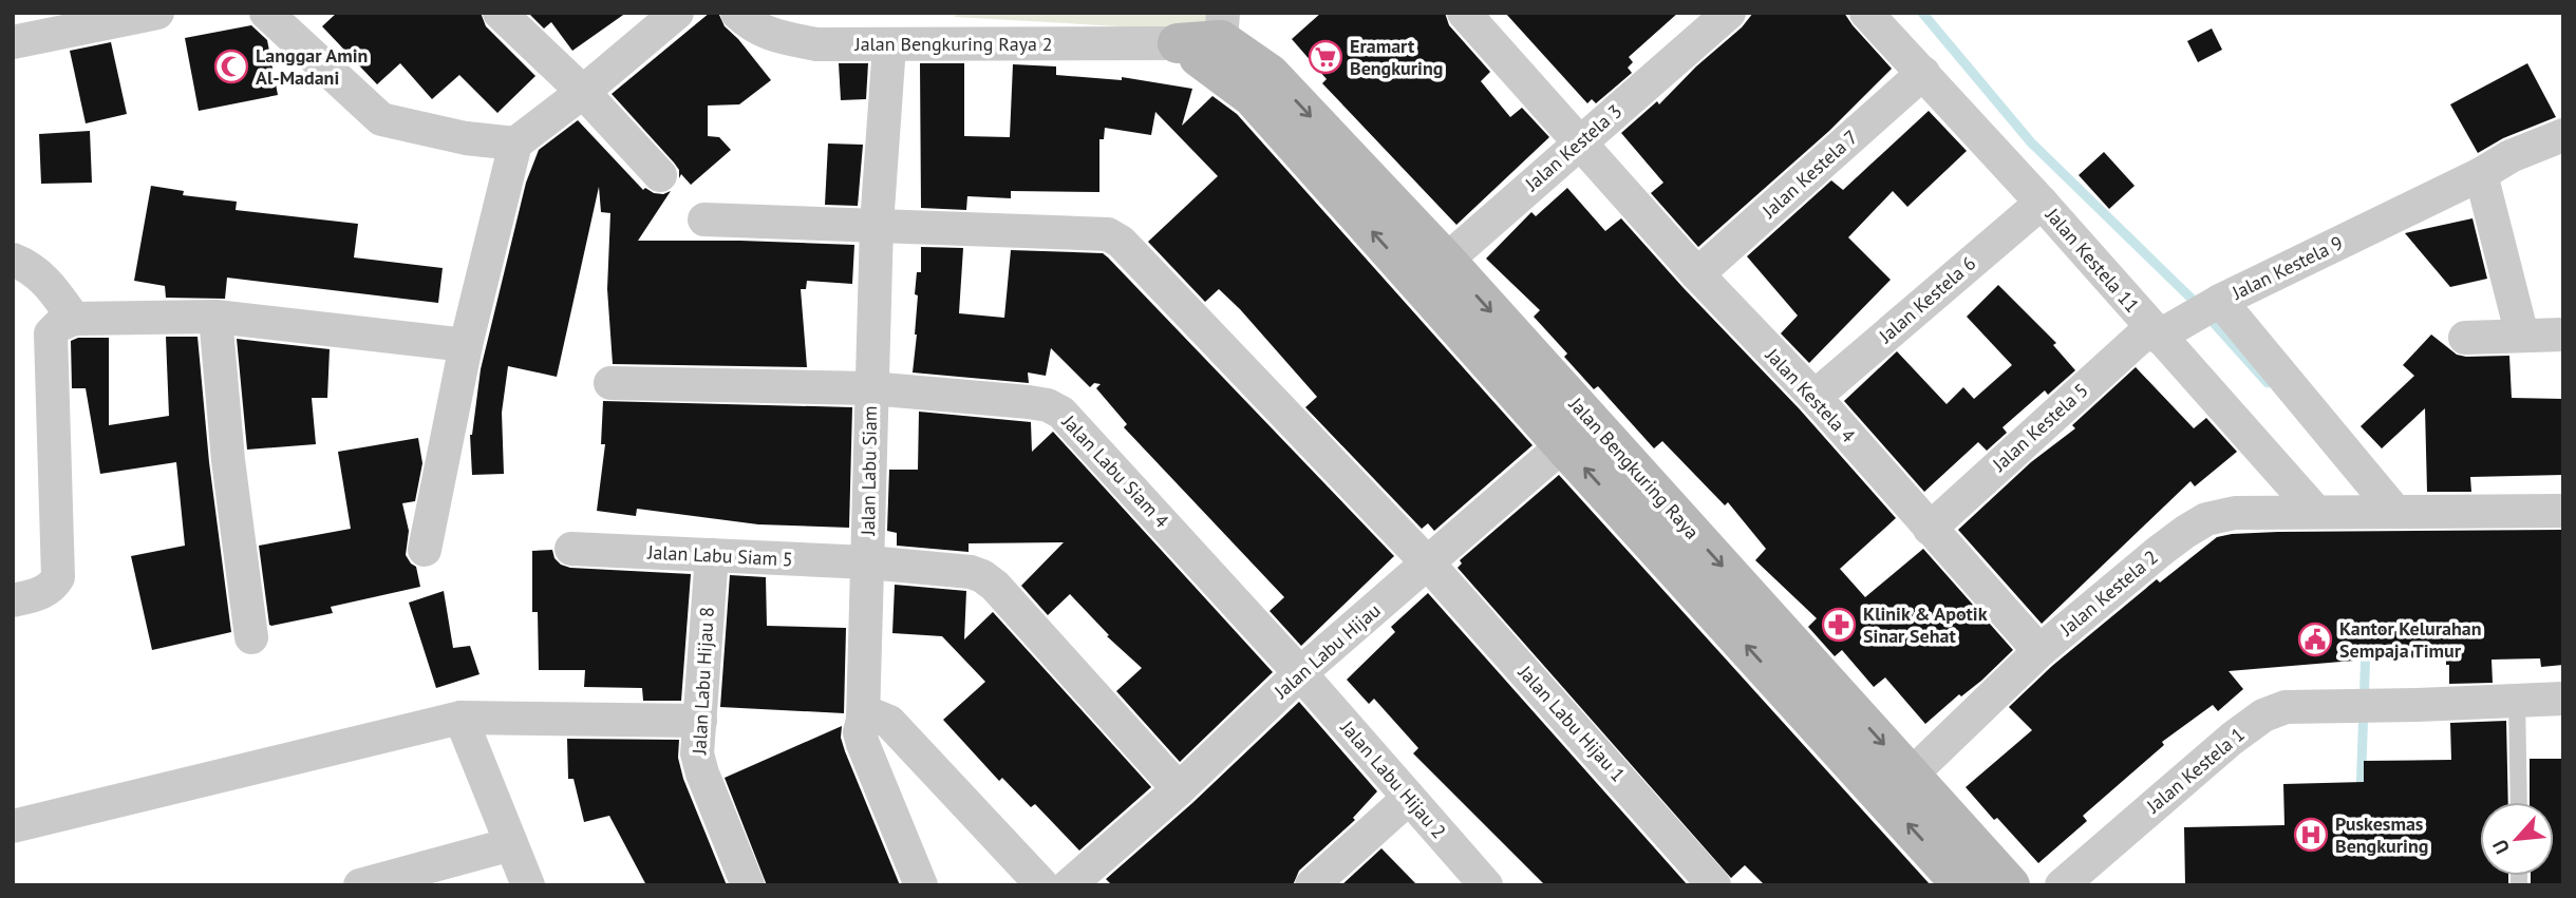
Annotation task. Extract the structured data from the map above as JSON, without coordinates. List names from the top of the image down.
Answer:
{
  "streets": {
    "street": [
      "Jalan Bengkuring Raya 2",
      "Jalan Kestela 3",
      "Jalan Kestela 7",
      "Jalan Kestela 11",
      "Jalan Kestela 9",
      "Jalan Kestela 6",
      "Jalan Kestela 4",
      "Jalan Kestela 5",
      "Jalan Bengkuring Raya",
      "Jalan Labu Siam",
      "Jalan Labu Siam 4",
      "Jalan Labu Siam 5",
      "Jalan Kestela 2",
      "Jalan Labu Hijau",
      "Jalan Labu Hijau 8",
      "Jalan Labu Hijau 1",
      "Jalan Kestela 1",
      "Jalan Labu Hijau 2"
    ]
  },
  "crossings": [
    ["Jalan Bengkuring Raya 2", "Jalan Bengkuring Raya"],
    ["Jalan Bengkuring Raya 2", "Jalan Labu Siam"],
    ["Jalan Kestela 3", "Jalan Kestela 4"],
    ["Jalan Kestela 3", "Jalan Bengkuring Raya"],
    ["Jalan Kestela 7", "Jalan Kestela 11"],
    ["Jalan Kestela 7", "Jalan Kestela 4"],
    ["Jalan Kestela 11", "Jalan Kestela 6"],
    ["Jalan Kestela 11", "Jalan Kestela 5"],
    ["Jalan Kestela 11", "Jalan Kestela 2"],
    ["Jalan Kestela 9", "Jalan Kestela 5"],
    ["Jalan Kestela 9", "Jalan Kestela 2"],
    ["Jalan Kestela 6", "Jalan Kestela 4"],
    ["Jalan Kestela 4", "Jalan Kestela 5"],
    ["Jalan Kestela 4", "Jalan Kestela 2"],
    ["Jalan Bengkuring Raya", "Jalan Kestela 2"],
    ["Jalan Bengkuring Raya", "Jalan Labu Hijau"],
    ["Jalan Labu Siam", "Jalan Labu Siam 4"],
    ["Jalan Labu Siam", "Jalan Labu Siam 5"],
    ["Jalan Labu Siam", "Jalan Labu Hijau 1"],
    ["Jalan Labu Siam 4", "Jalan Labu Hijau"],
    ["Jalan Labu Siam 4", "Jalan Labu Hijau 2"],
    ["Jalan Labu Siam 5", "Jalan Labu Hijau"],
    ["Jalan Labu Siam 5", "Jalan Labu Hijau 8"],
    ["Jalan Labu Hijau", "Jalan Labu Hijau 1"],
    ["Jalan Labu Hijau", "Jalan Labu Hijau 2"]
  ],
  "places": {
    "supermarket": ["Eramart Bengkuring"],
    "mosque": ["Langgar Amin Al-Madani"],
    "pharmacy": ["Klinik & Apotik Sinar Sehat"],
    "public building": ["Kantor Kelurahan Sempaja Timur"],
    "hospital": ["Puskesmas Bengkuring"]
  },
  "north": "bottom left"
}
